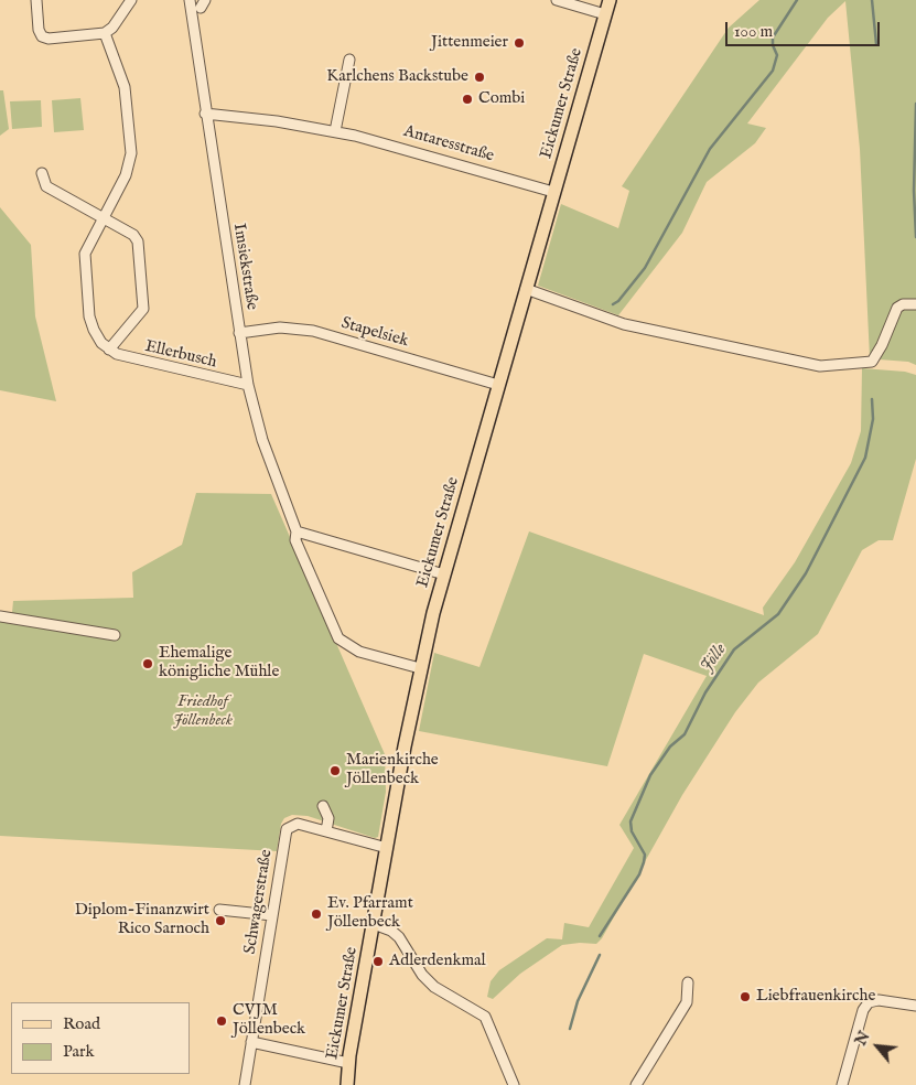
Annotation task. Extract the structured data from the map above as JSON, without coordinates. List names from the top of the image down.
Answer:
{
  "streets": {
    "main road": ["Eickumer Straße"],
    "street": [
      "Antaresstraße",
      "Imsiekstraße",
      "Stapelsiek",
      "Ellerbusch",
      "Schwagerstraße"
    ]
  },
  "crossings": [
    ["Eickumer Straße", "Antaresstraße"],
    ["Eickumer Straße", "Imsiekstraße"],
    ["Eickumer Straße", "Stapelsiek"],
    ["Eickumer Straße", "Schwagerstraße"],
    ["Antaresstraße", "Imsiekstraße"],
    ["Imsiekstraße", "Stapelsiek"],
    ["Imsiekstraße", "Ellerbusch"]
  ],
  "water": ["Jölle"],
  "parks": ["Friedhof Jöllenbeck"],
  "places": [
    "Jittenmeier",
    "Karlchens Backstube",
    "Combi",
    "Ehemalige königliche Mühle",
    "Marienkirche Jöllenbeck",
    "Ev. Pfarramt Jöllenbeck",
    "Diplom-Finanzwirt Rico Sarnoch",
    "Adlerdenkmal",
    "Liebfrauenkirche",
    "CVJM Jöllenbeck"
  ],
  "legend": ["Road", "Park"],
  "scale_bar": "100 m",
  "north": "top left"
}
